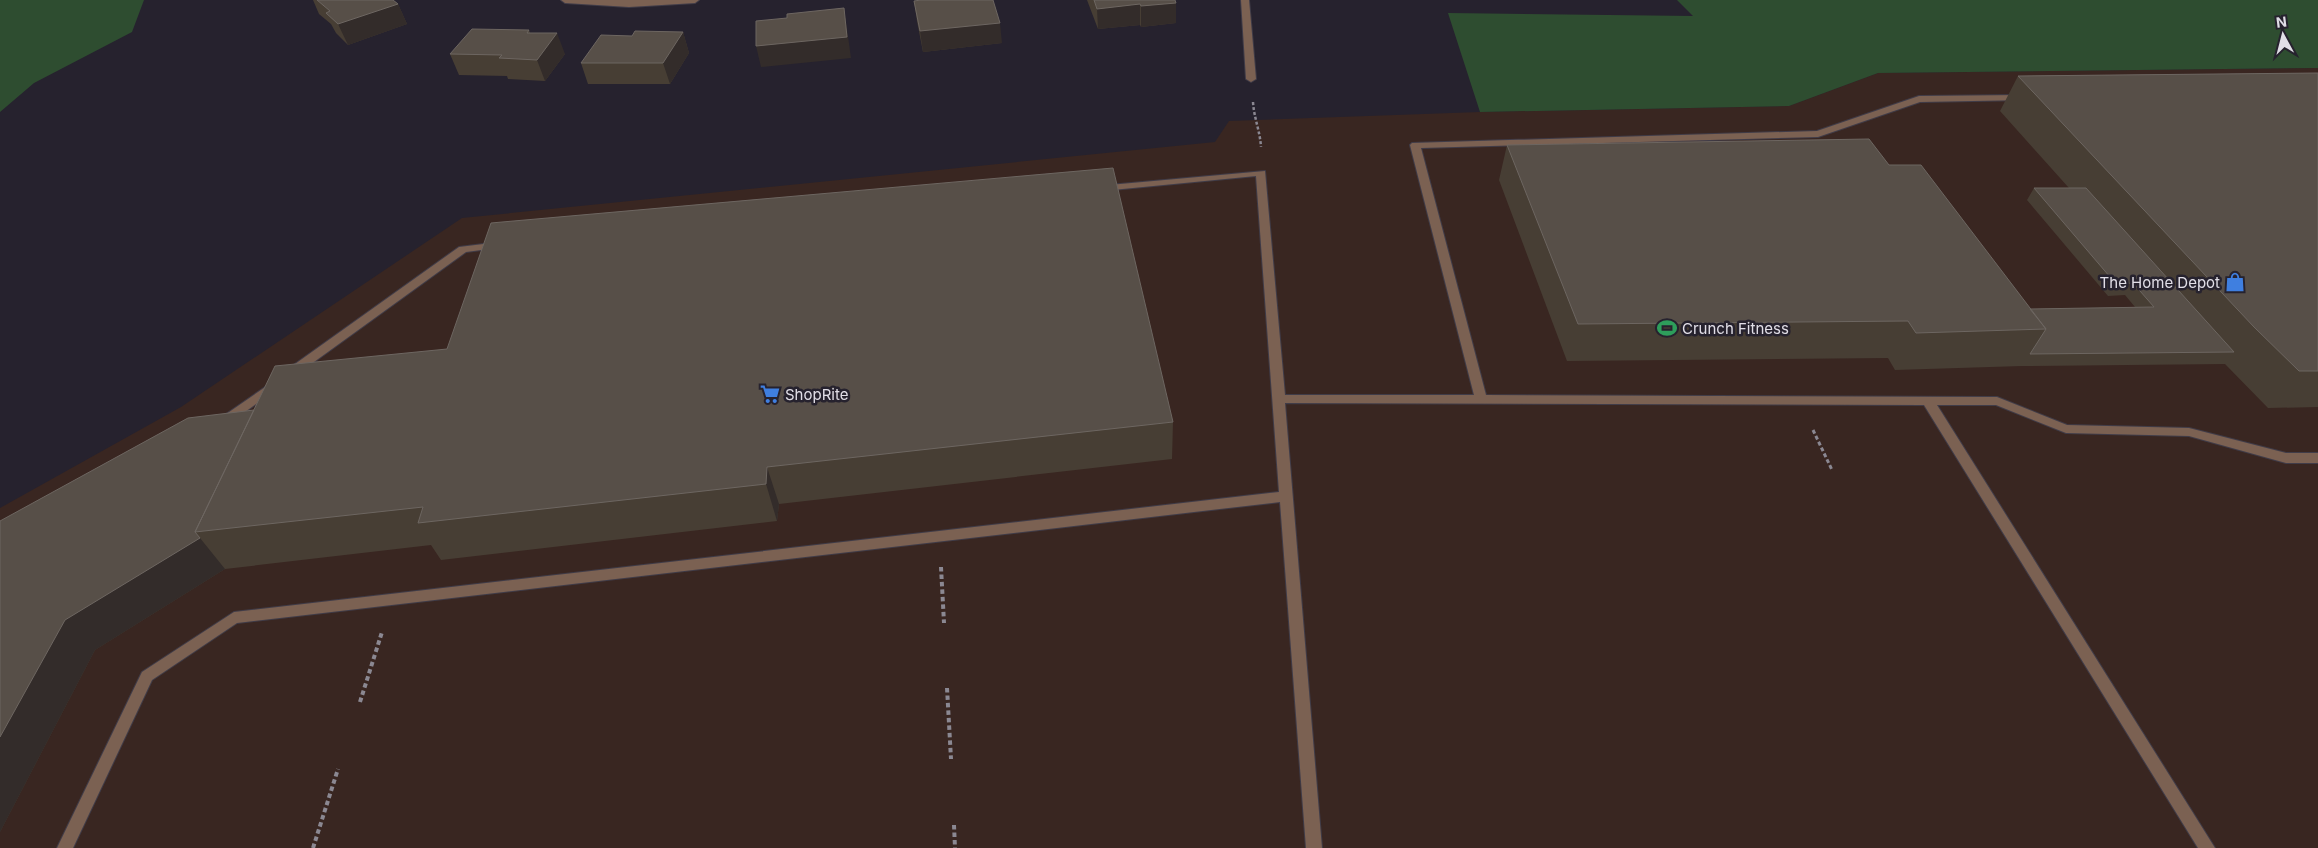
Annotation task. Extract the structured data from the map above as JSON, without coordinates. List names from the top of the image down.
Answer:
{
  "places": {
    "shop": ["The Home Depot"],
    "sports": ["Crunch Fitness"],
    "supermarket": ["ShopRite"]
  },
  "north": "top"
}
